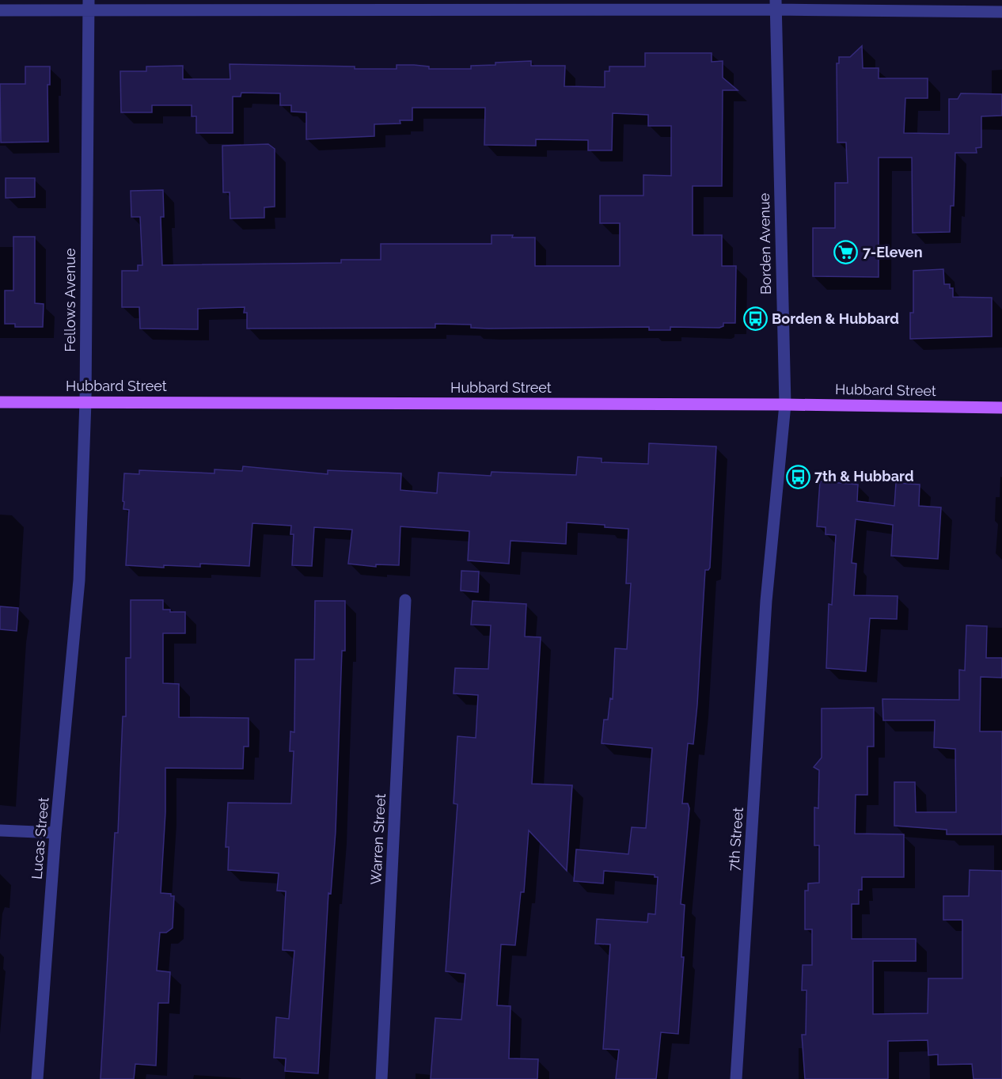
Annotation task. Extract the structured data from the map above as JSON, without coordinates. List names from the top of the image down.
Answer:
{
  "streets": {
    "main road": ["Hubbard Street"],
    "street": [
      "Borden Avenue",
      "Fellows Avenue",
      "Lucas Street",
      "Warren Street",
      "7th Street"
    ]
  },
  "crossings": [
    ["Borden Avenue", "Hubbard Street"],
    ["Borden Avenue", "7th Street"],
    ["Fellows Avenue", "Hubbard Street"],
    ["Fellows Avenue", "Lucas Street"]
  ],
  "places": {
    "supermarket": ["7-Eleven"],
    "bus stop": ["Borden & Hubbard", "7th & Hubbard"]
  }
}
